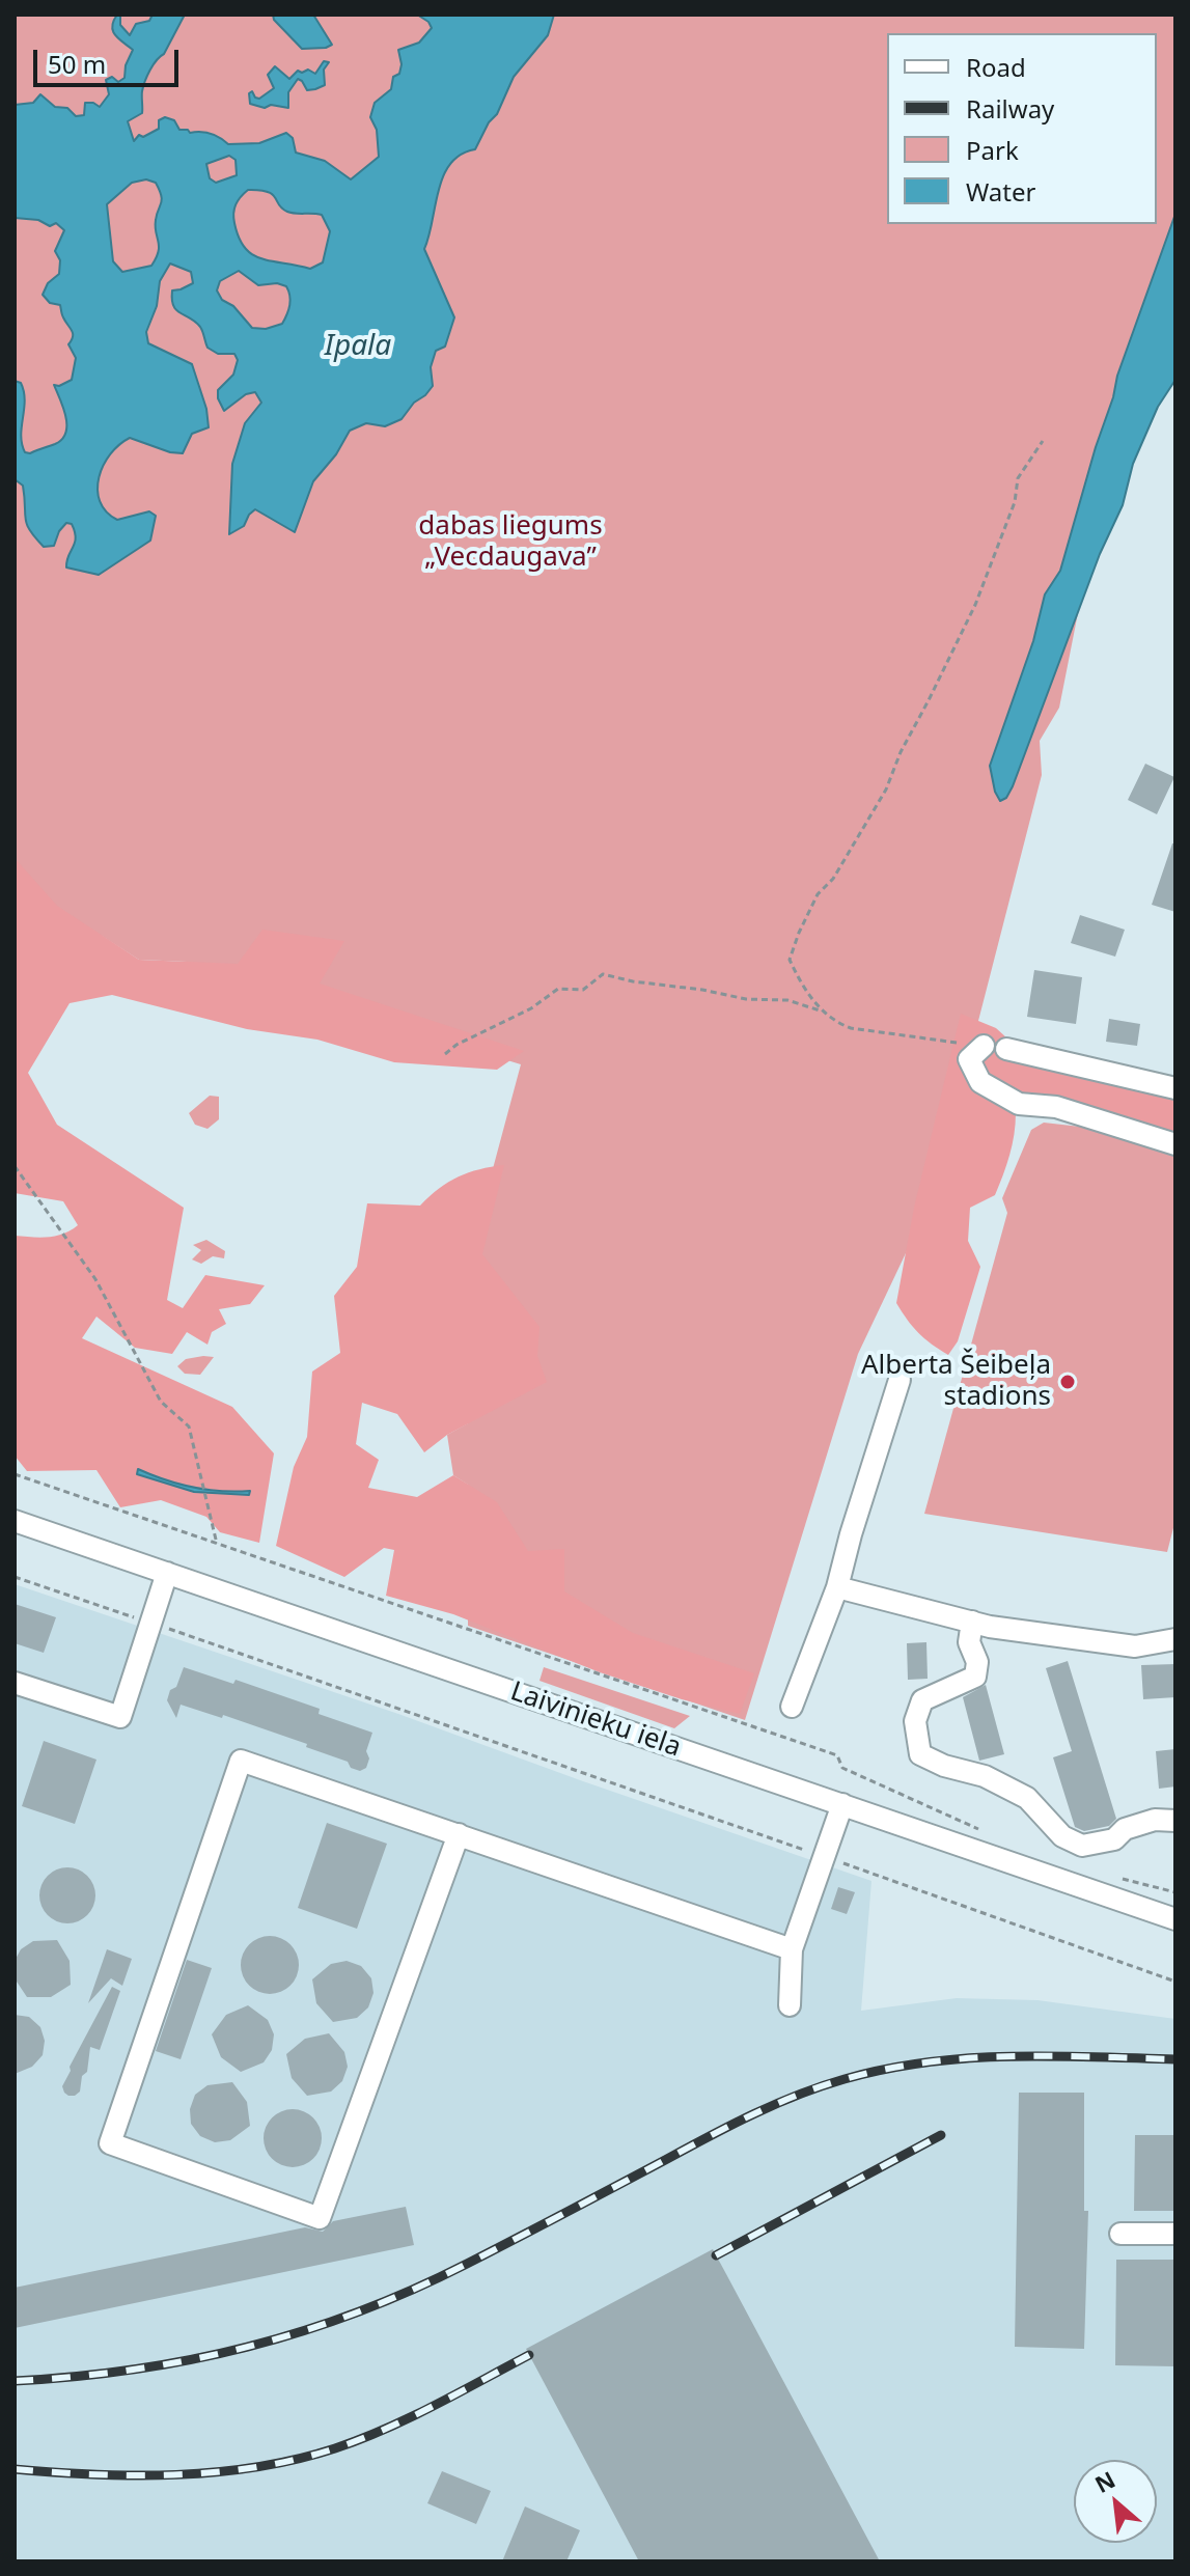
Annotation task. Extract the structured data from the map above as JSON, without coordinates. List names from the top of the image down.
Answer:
{
  "streets": {
    "street": ["Laivinieku iela"]
  },
  "water": ["Ipala"],
  "parks": ["dabas liegums „Vecdaugava”"],
  "places": ["Alberta Šeibeļa stadions"],
  "legend": [
    "Road",
    "Railway",
    "Park",
    "Water"
  ],
  "scale_bar": "50 m",
  "north": "top left"
}
